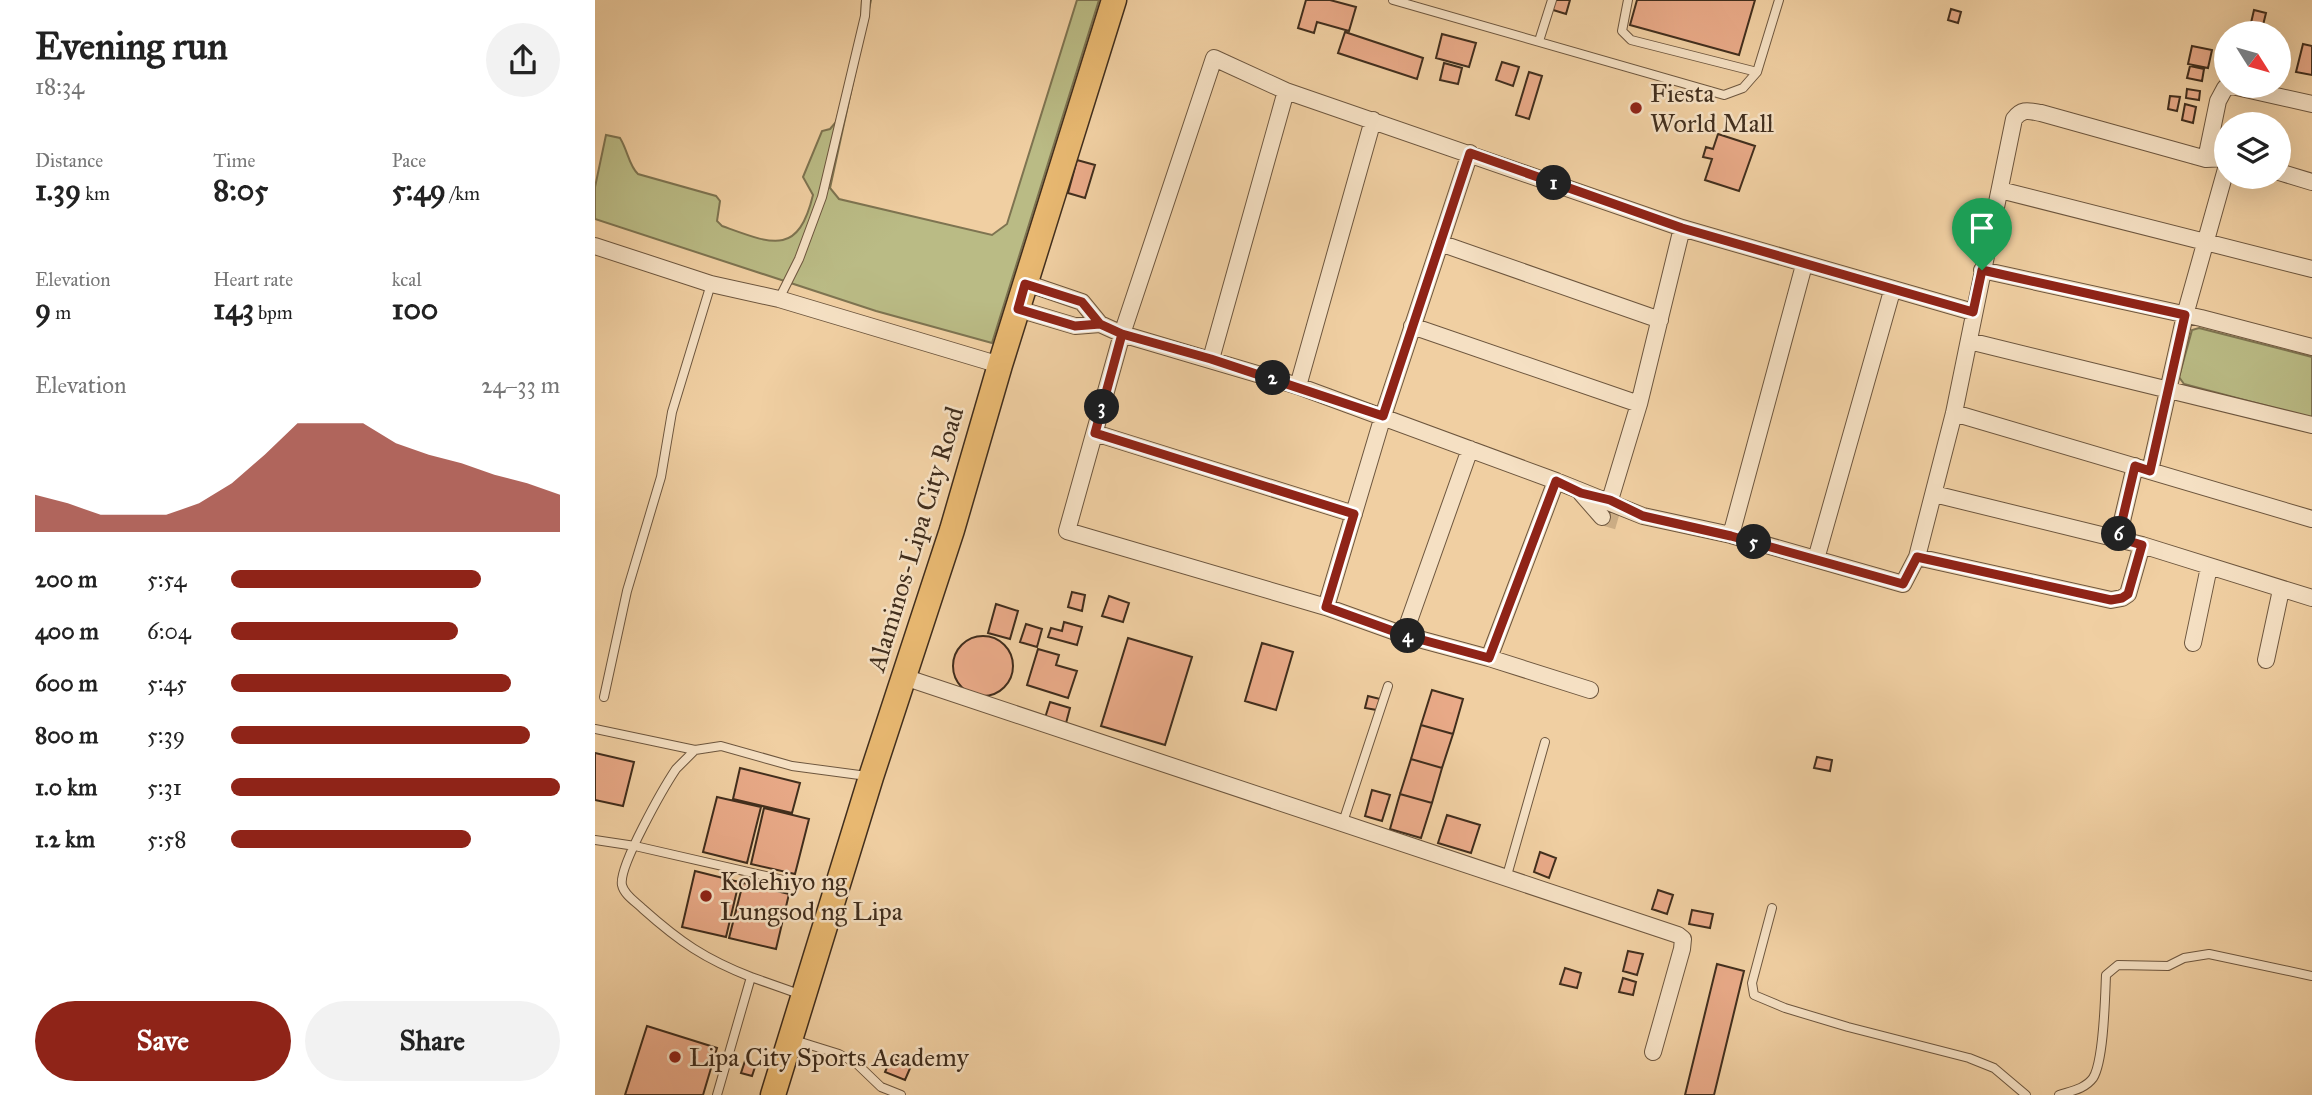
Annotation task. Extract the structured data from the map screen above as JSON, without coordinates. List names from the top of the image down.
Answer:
{
  "streets": {
    "main road": ["Alaminos-Lipa City Road"]
  },
  "places": ["Fiesta World Mall", "Kolehiyo ng Lungsod ng Lipa", "Lipa City Sports Academy"],
  "north": "bottom right",
  "page": {
    "heading": ["Evening run", "18:34"],
    "stats": [
      ["Distance", "1.39 km"],
      ["Time", "8:05"],
      ["Pace", "5:49 /km"],
      ["Elevation", "9 m"],
      ["Heart rate", "143 bpm"],
      ["kcal", "100"]
    ],
    "pins": [
      "1",
      "2",
      "3",
      "6",
      "5",
      "4"
    ],
    "chart": ["Elevation", "24–33 m"],
    "list": [
      {
        "name": "200 m",
        "note": "5:54"
      },
      {
        "name": "400 m",
        "note": "6:04"
      },
      {
        "name": "600 m",
        "note": "5:45"
      },
      {
        "name": "800 m",
        "note": "5:39"
      },
      {
        "name": "1.0 km",
        "note": "5:31"
      },
      {
        "name": "1.2 km",
        "note": "5:58"
      }
    ],
    "buttons": ["Save", "Share"]
  }
}
